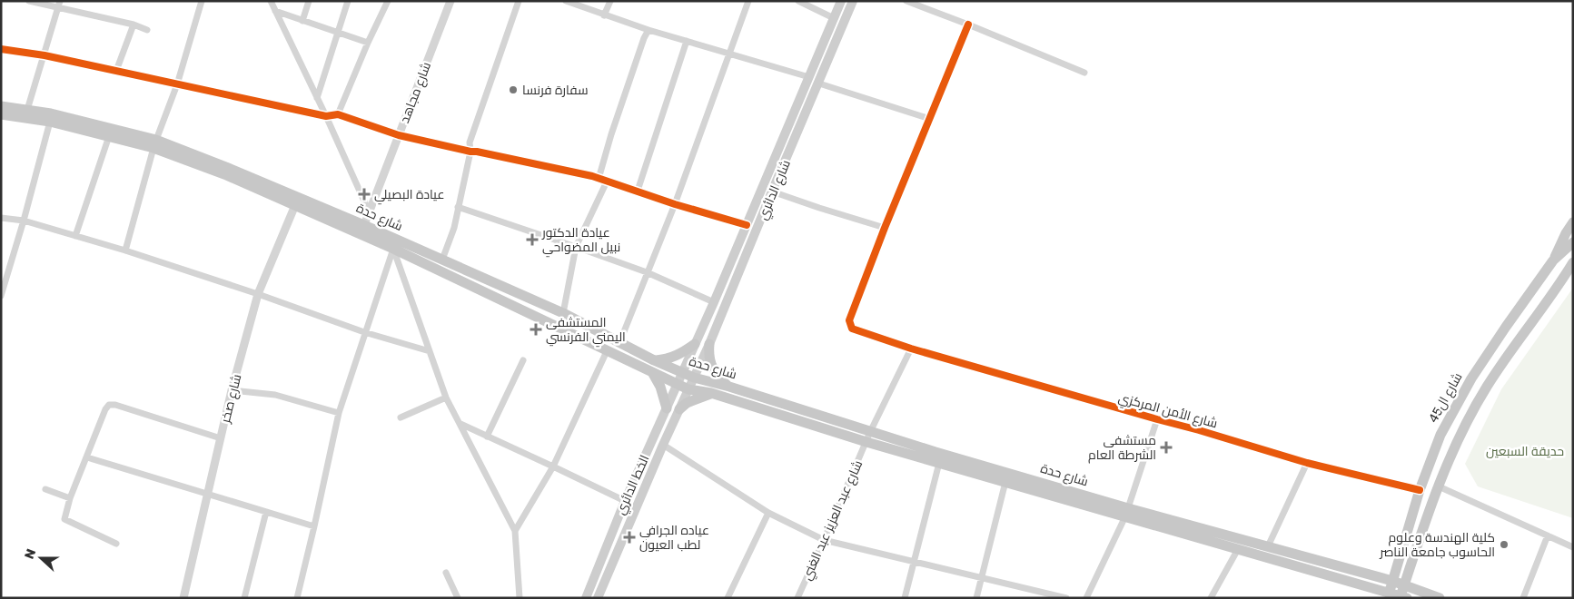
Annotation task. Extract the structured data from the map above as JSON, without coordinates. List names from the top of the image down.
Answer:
{
  "streets": {
    "main road": [
      "شارع الدائري",
      "شارع حدة",
      "شارع ال45",
      "الخط الدائري"
    ],
    "street": [
      "شارع مجاهد",
      "شارع صخر",
      "شارع الأمن المركزي",
      "شارع عبد العزيز عبد الغني"
    ]
  },
  "crossings": [
    ["شارع مجاهد", "شارع حدة"],
    ["شارع الدائري", "شارع حدة"],
    ["شارع الدائري", "الخط الدائري"],
    ["شارع حدة", "شارع ال45"],
    ["شارع حدة", "شارع صخر"],
    ["شارع حدة", "الخط الدائري"],
    ["شارع حدة", "شارع عبد العزيز عبد الغني"],
    ["شارع ال45", "شارع الأمن المركزي"],
    ["شارع الأمن المركزي", "شارع عبد العزيز عبد الغني"]
  ],
  "parks": ["حديقة السبعين"],
  "places": {
    "other": ["سفارة فرنسا", "كلية الهندسة وعلوم الحاسوب جامعة الناصر"],
    "health": [
      "عيادة البصيلي",
      "عيادة الدكتور نبيل المضواحي",
      "المستشفى اليمني الفرنسي",
      "مستشفى الشرطة العام",
      "عياده الجرافي لطب العيون"
    ]
  },
  "north": "left"
}
